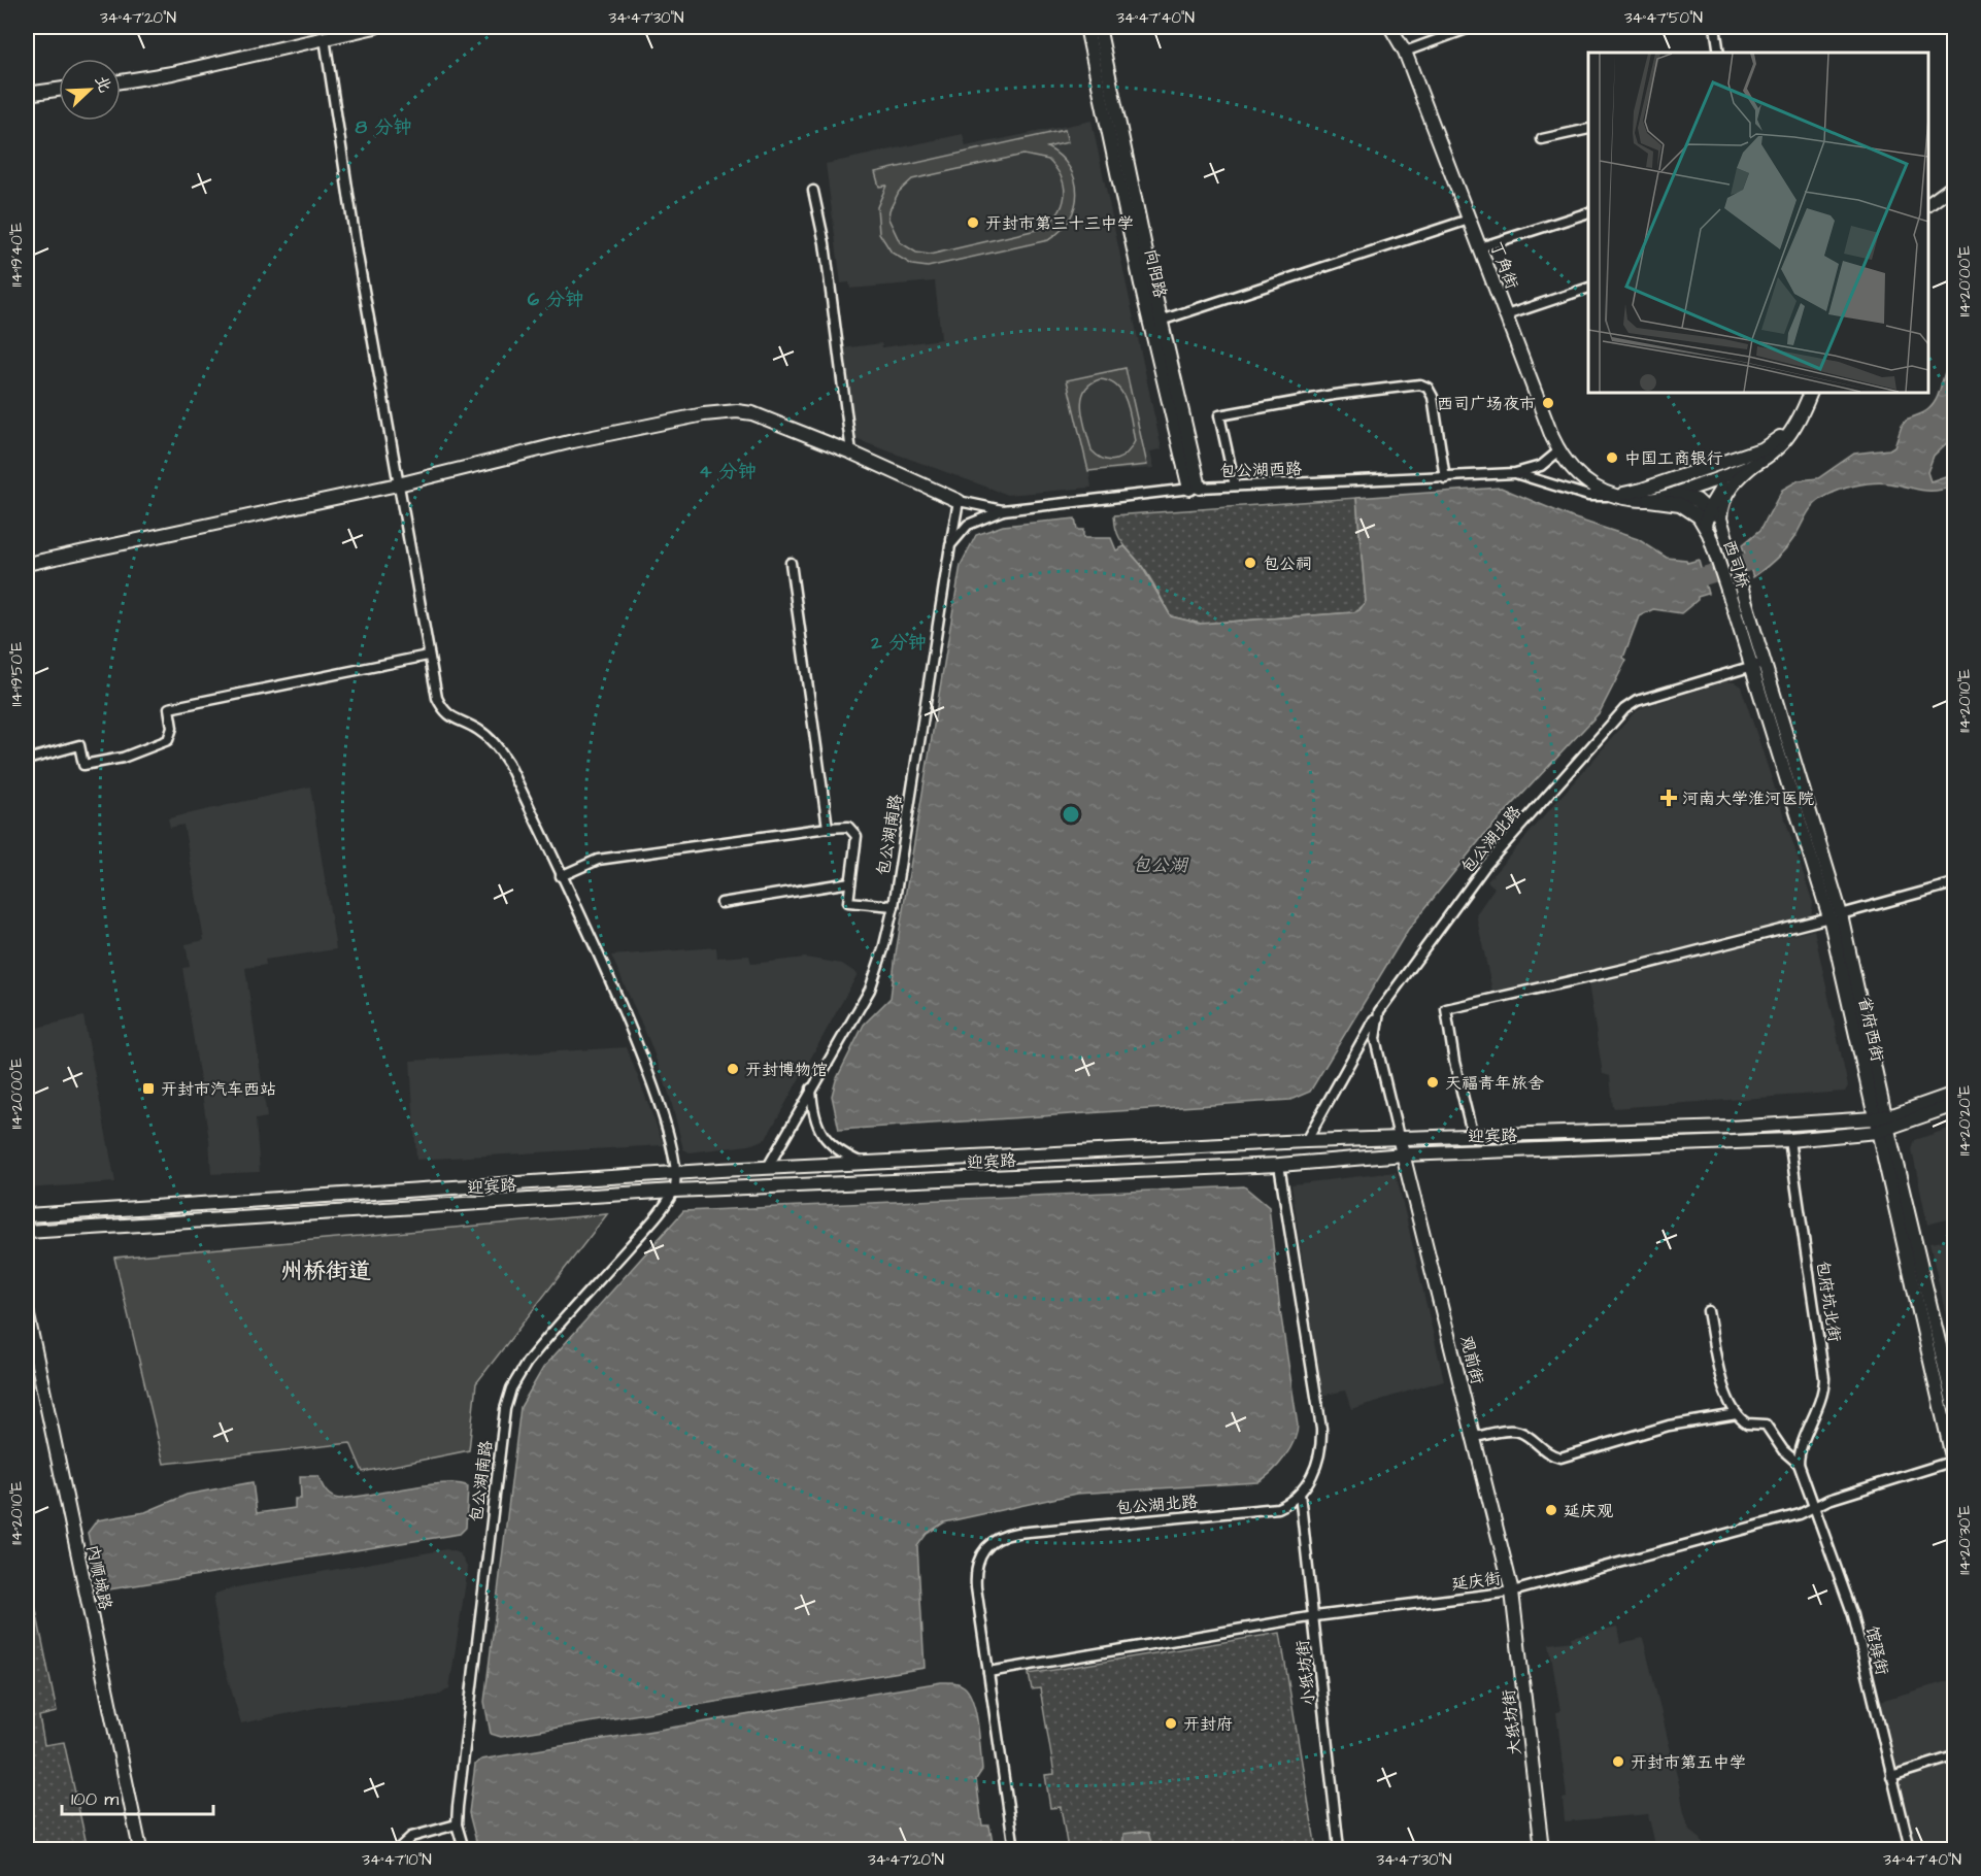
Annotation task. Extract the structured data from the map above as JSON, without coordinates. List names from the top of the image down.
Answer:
{
  "streets": {
    "street": [
      "丁角街",
      "向阳路",
      "包公湖西路",
      "西司桥",
      "包公湖南路",
      "包公湖北路",
      "省府西街",
      "迎宾路",
      "包府坑北街",
      "观前街",
      "内顺城路",
      "延庆街",
      "馆驿街",
      "小纸坊街",
      "大纸坊街"
    ]
  },
  "crossings": [
    ["丁角街", "包公湖西路"],
    ["向阳路", "包公湖西路"],
    ["包公湖西路", "包公湖南路"],
    ["西司桥", "省府西街"],
    ["包公湖南路", "迎宾路"],
    ["包公湖北路", "省府西街"],
    ["包公湖北路", "迎宾路"],
    ["包公湖北路", "观前街"],
    ["包公湖北路", "延庆街"],
    ["包公湖北路", "小纸坊街"],
    ["省府西街", "迎宾路"],
    ["省府西街", "延庆街"],
    ["迎宾路", "包府坑北街"],
    ["迎宾路", "观前街"],
    ["包府坑北街", "馆驿街"],
    ["观前街", "延庆街"],
    ["观前街", "大纸坊街"],
    ["延庆街", "馆驿街"],
    ["延庆街", "小纸坊街"],
    ["延庆街", "大纸坊街"]
  ],
  "districts": ["州桥街道"],
  "water": ["包公湖"],
  "places": {
    "other": [
      "开封市第三十三中学",
      "西司广场夜市",
      "中国工商银行",
      "包公祠",
      "开封博物馆",
      "天福青年旅舍",
      "延庆观",
      "开封府",
      "开封市第五中学"
    ],
    "health": ["河南大学淮河医院"],
    "transit": ["开封市汽车西站"]
  },
  "scale_bar": "100 m",
  "north": "top right",
  "coordinates": [
    "34°47'20\"N",
    "34°47'30\"N",
    "34°47'40\"N",
    "34°47'50\"N",
    "114°19'40\"E",
    "114°20'00\"E",
    "114°19'50\"E",
    "114°20'10\"E",
    "114°20'20\"E",
    "114°20'30\"E",
    "34°47'10\"N"
  ],
  "rings": [
    "8 分钟",
    "6 分钟",
    "4 分钟",
    "2 分钟"
  ]
}
